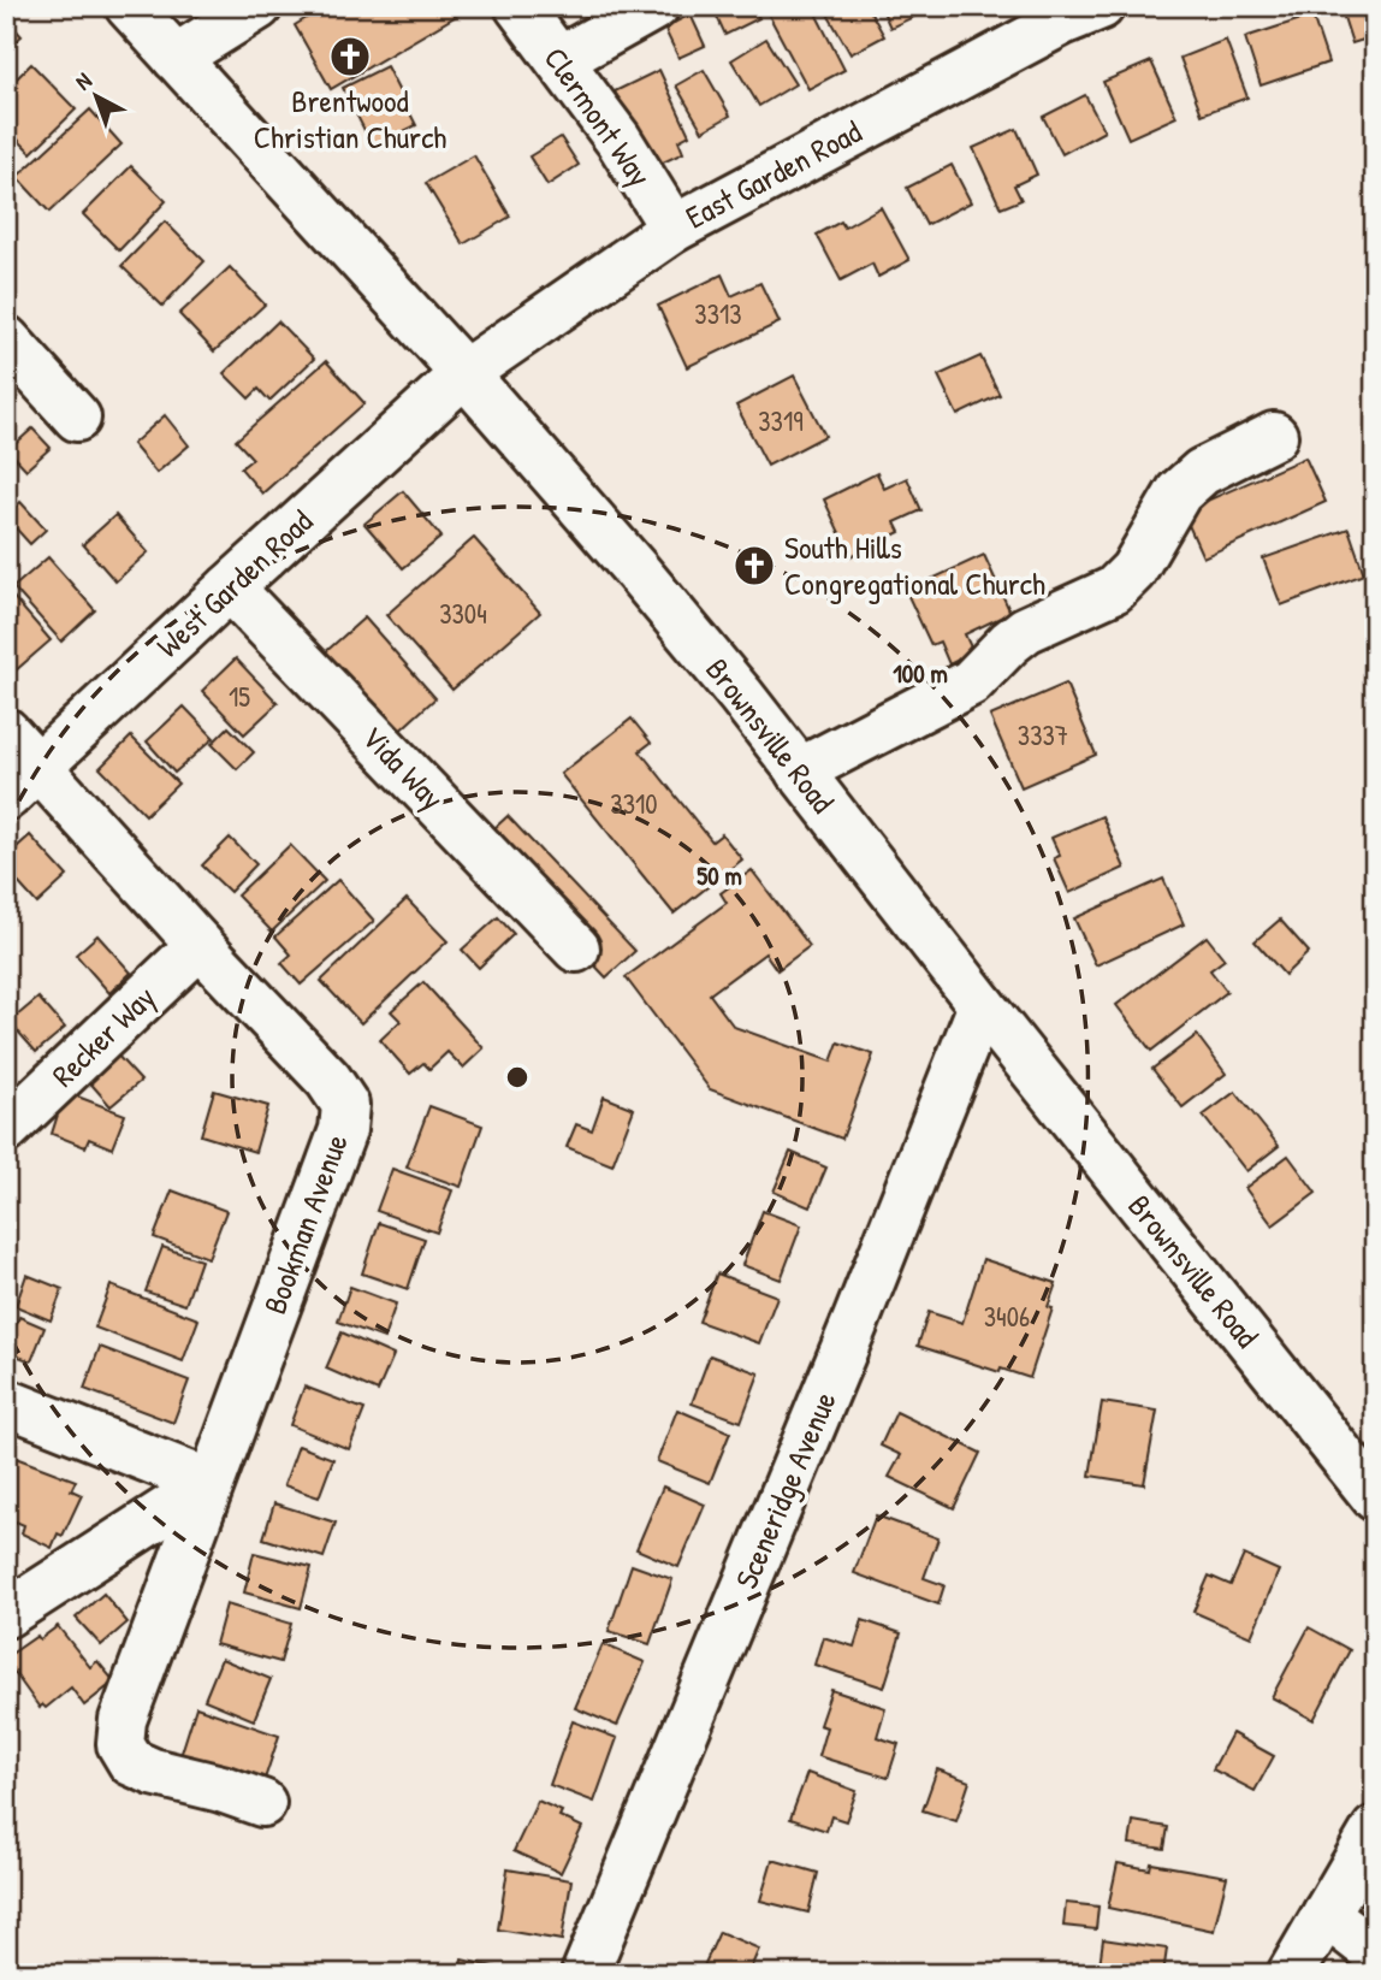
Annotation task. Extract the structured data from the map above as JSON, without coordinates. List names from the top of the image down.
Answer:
{
  "streets": {
    "street": [
      "Clermont Way",
      "East Garden Road",
      "West Garden Road",
      "Brownsville Road",
      "Vida Way",
      "Recker Way",
      "Bookman Avenue",
      "Sceneridge Avenue"
    ]
  },
  "crossings": [
    ["Clermont Way", "East Garden Road"],
    ["East Garden Road", "West Garden Road"],
    ["East Garden Road", "Brownsville Road"],
    ["West Garden Road", "Brownsville Road"],
    ["West Garden Road", "Vida Way"],
    ["West Garden Road", "Bookman Avenue"],
    ["Brownsville Road", "Sceneridge Avenue"],
    ["Recker Way", "Bookman Avenue"]
  ],
  "places": {
    "church": ["Brentwood Christian Church", "South Hills Congregational Church"]
  },
  "house_numbers": [
    "3313",
    "3319",
    "3304",
    "15",
    "3337",
    "3310",
    "3406"
  ],
  "north": "top left",
  "rings": ["100 m", "50 m"]
}
